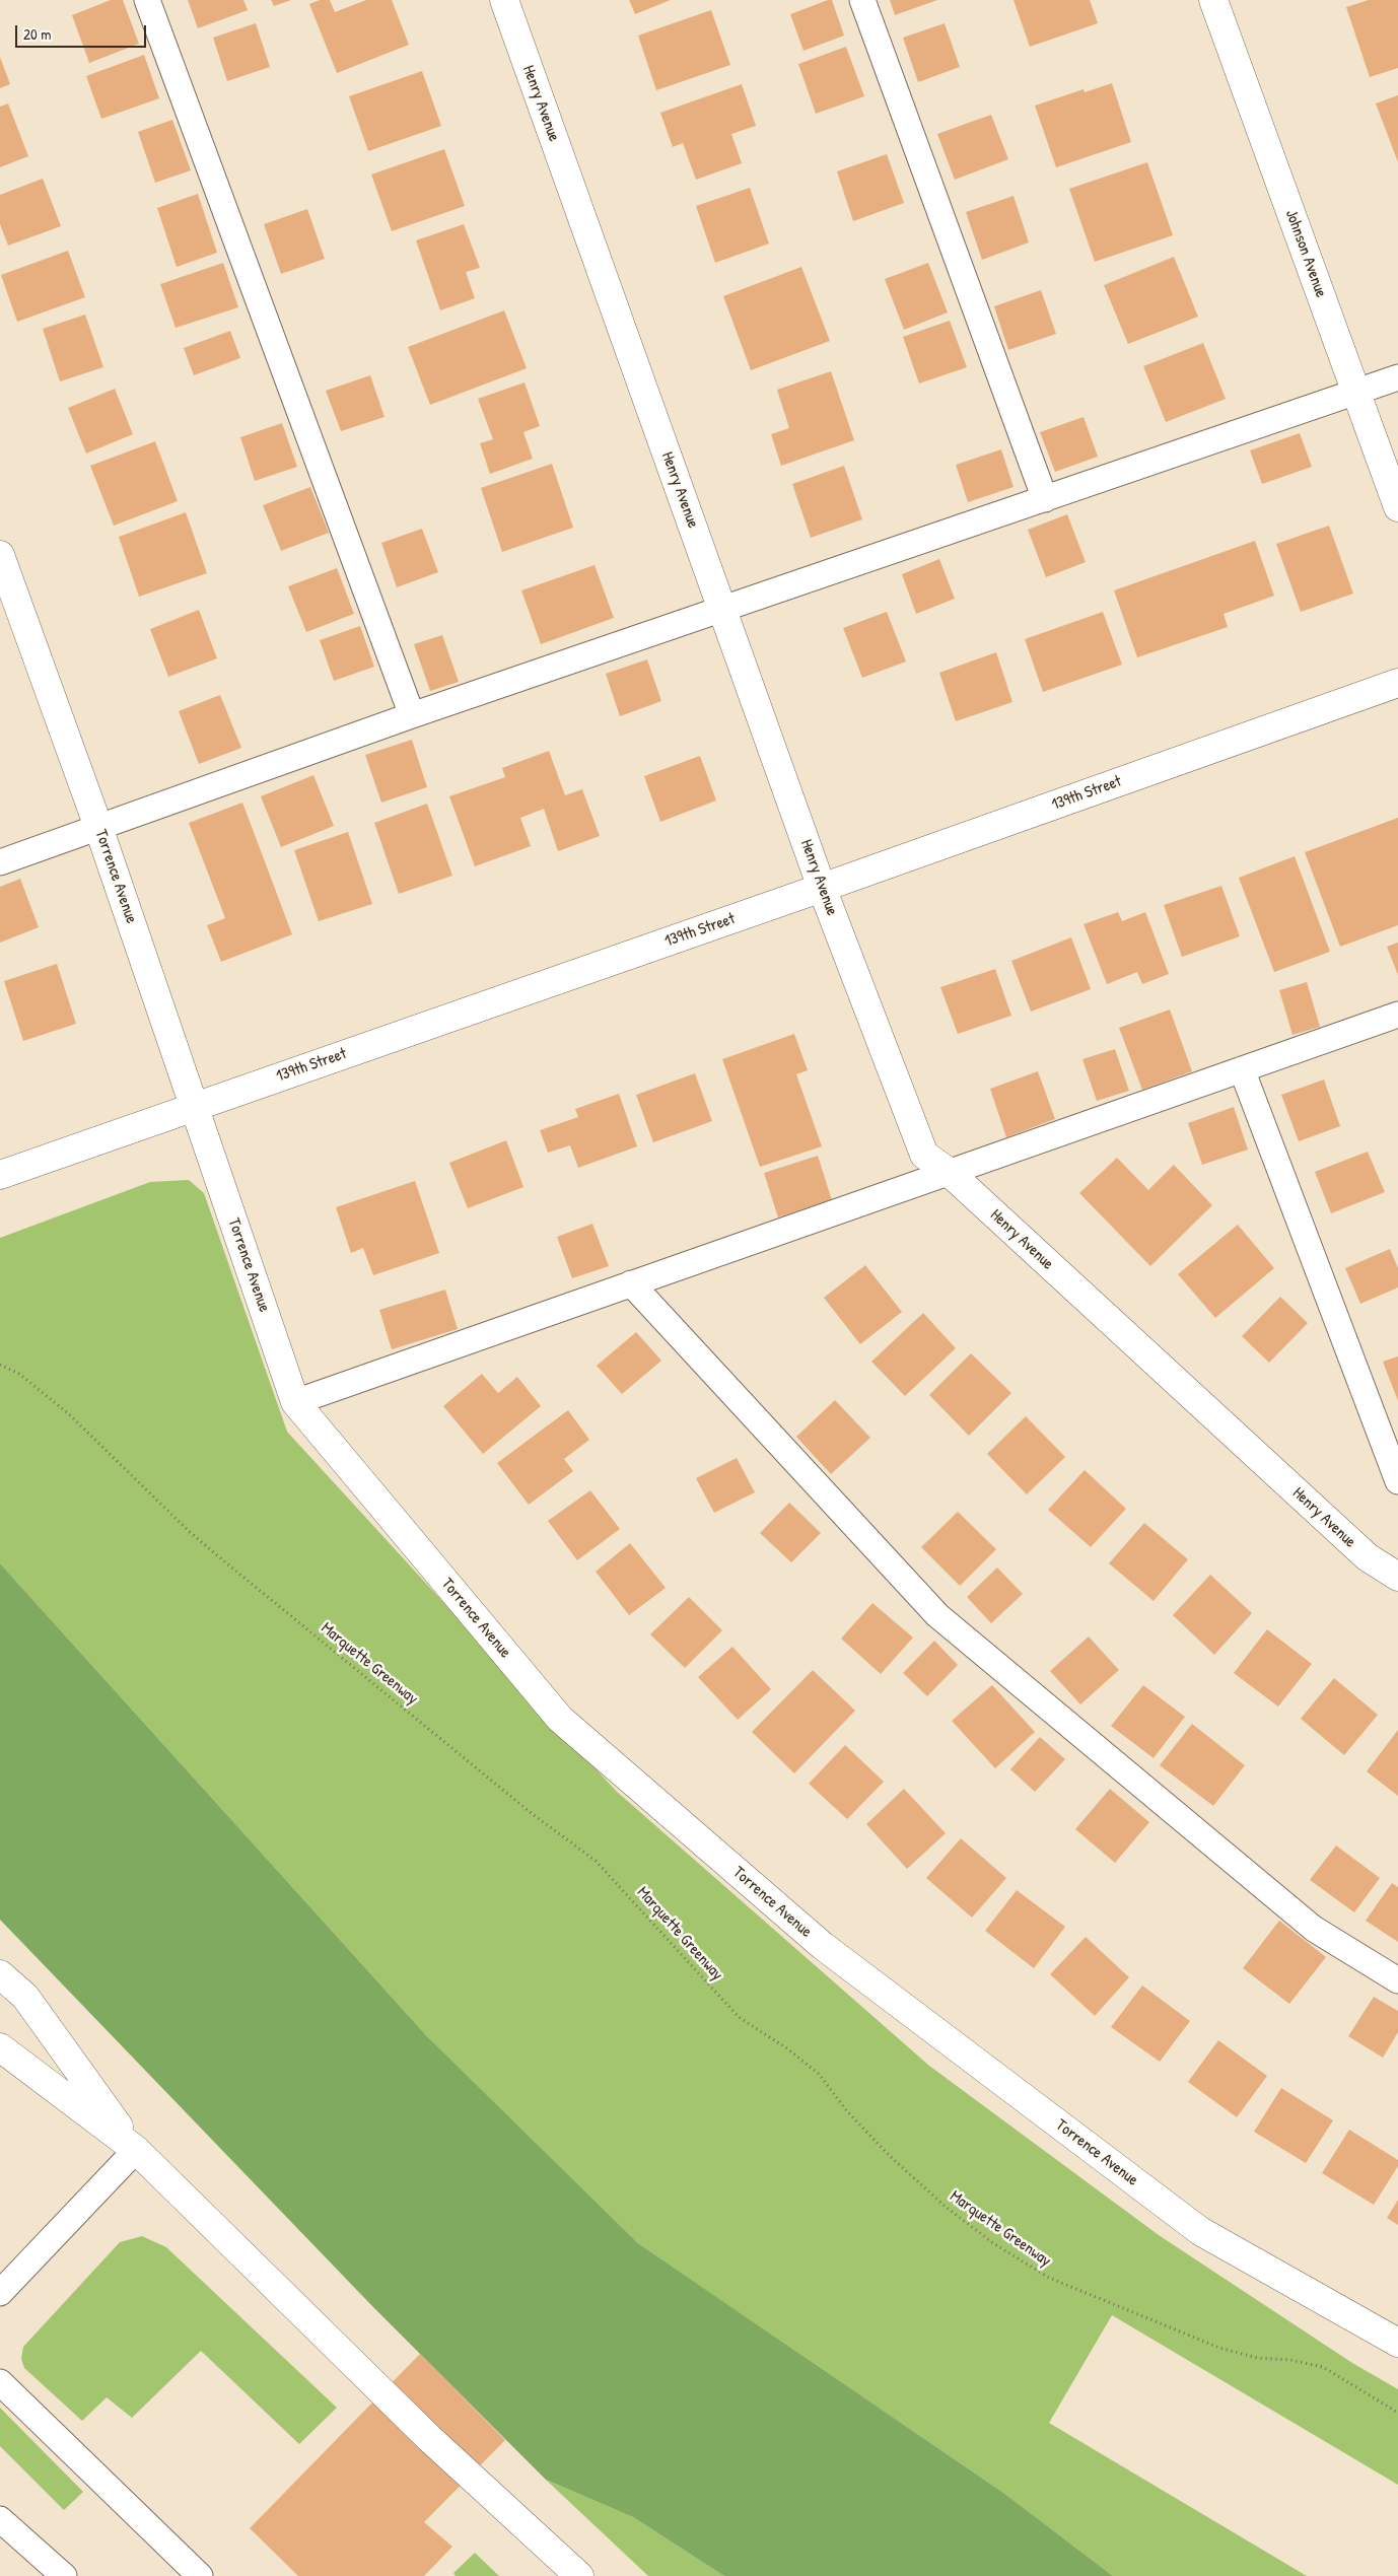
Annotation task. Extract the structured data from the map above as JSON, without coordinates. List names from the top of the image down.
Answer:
{
  "streets": {
    "main road": [
      "Henry Avenue",
      "Johnson Avenue",
      "139th Street",
      "Torrence Avenue"
    ],
    "path": ["Marquette Greenway"]
  },
  "crossings": [
    ["Henry Avenue", "139th Street"],
    ["139th Street", "Torrence Avenue"]
  ],
  "scale_bar": "20 m"
}
